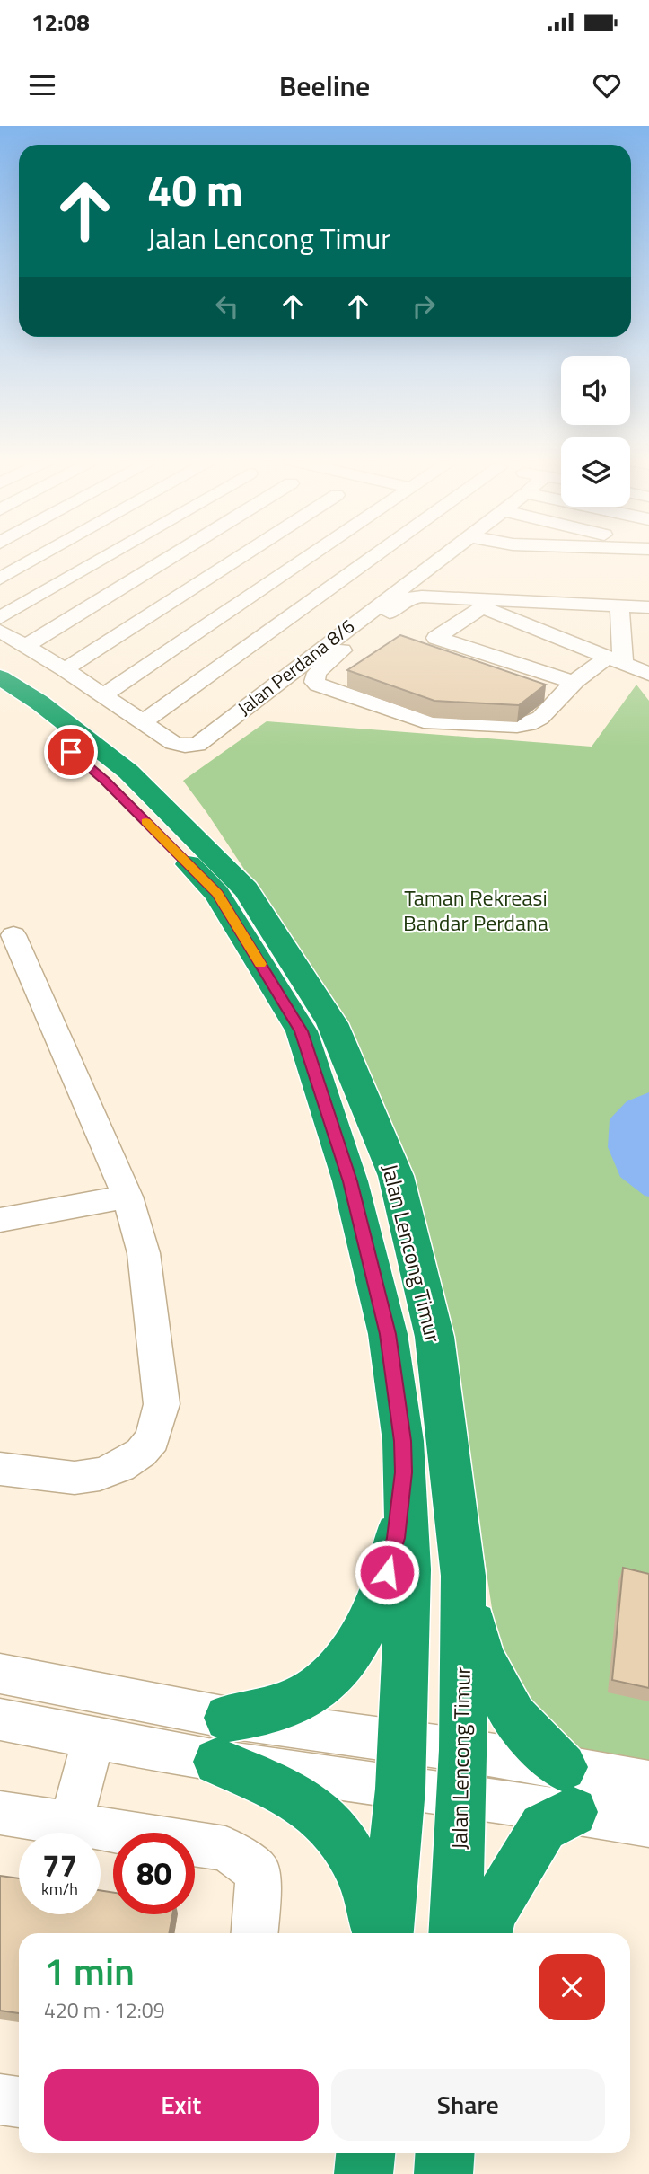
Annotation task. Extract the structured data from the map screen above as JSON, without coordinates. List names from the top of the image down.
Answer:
{
  "streets": {
    "highway": ["Jalan Lencong Timur"],
    "street": ["Jalan Perdana 8/6"]
  },
  "parks": ["Taman Rekreasi Bandar Perdana"],
  "page": {
    "status": "12:08",
    "header": "Beeline",
    "turn": ["40 m", "Jalan Lencong Timur"],
    "speed": "77 km/h",
    "limit": "80",
    "heading": ["1 min", "420 m · 12:09"],
    "buttons": ["Exit", "Share"]
  }
}
